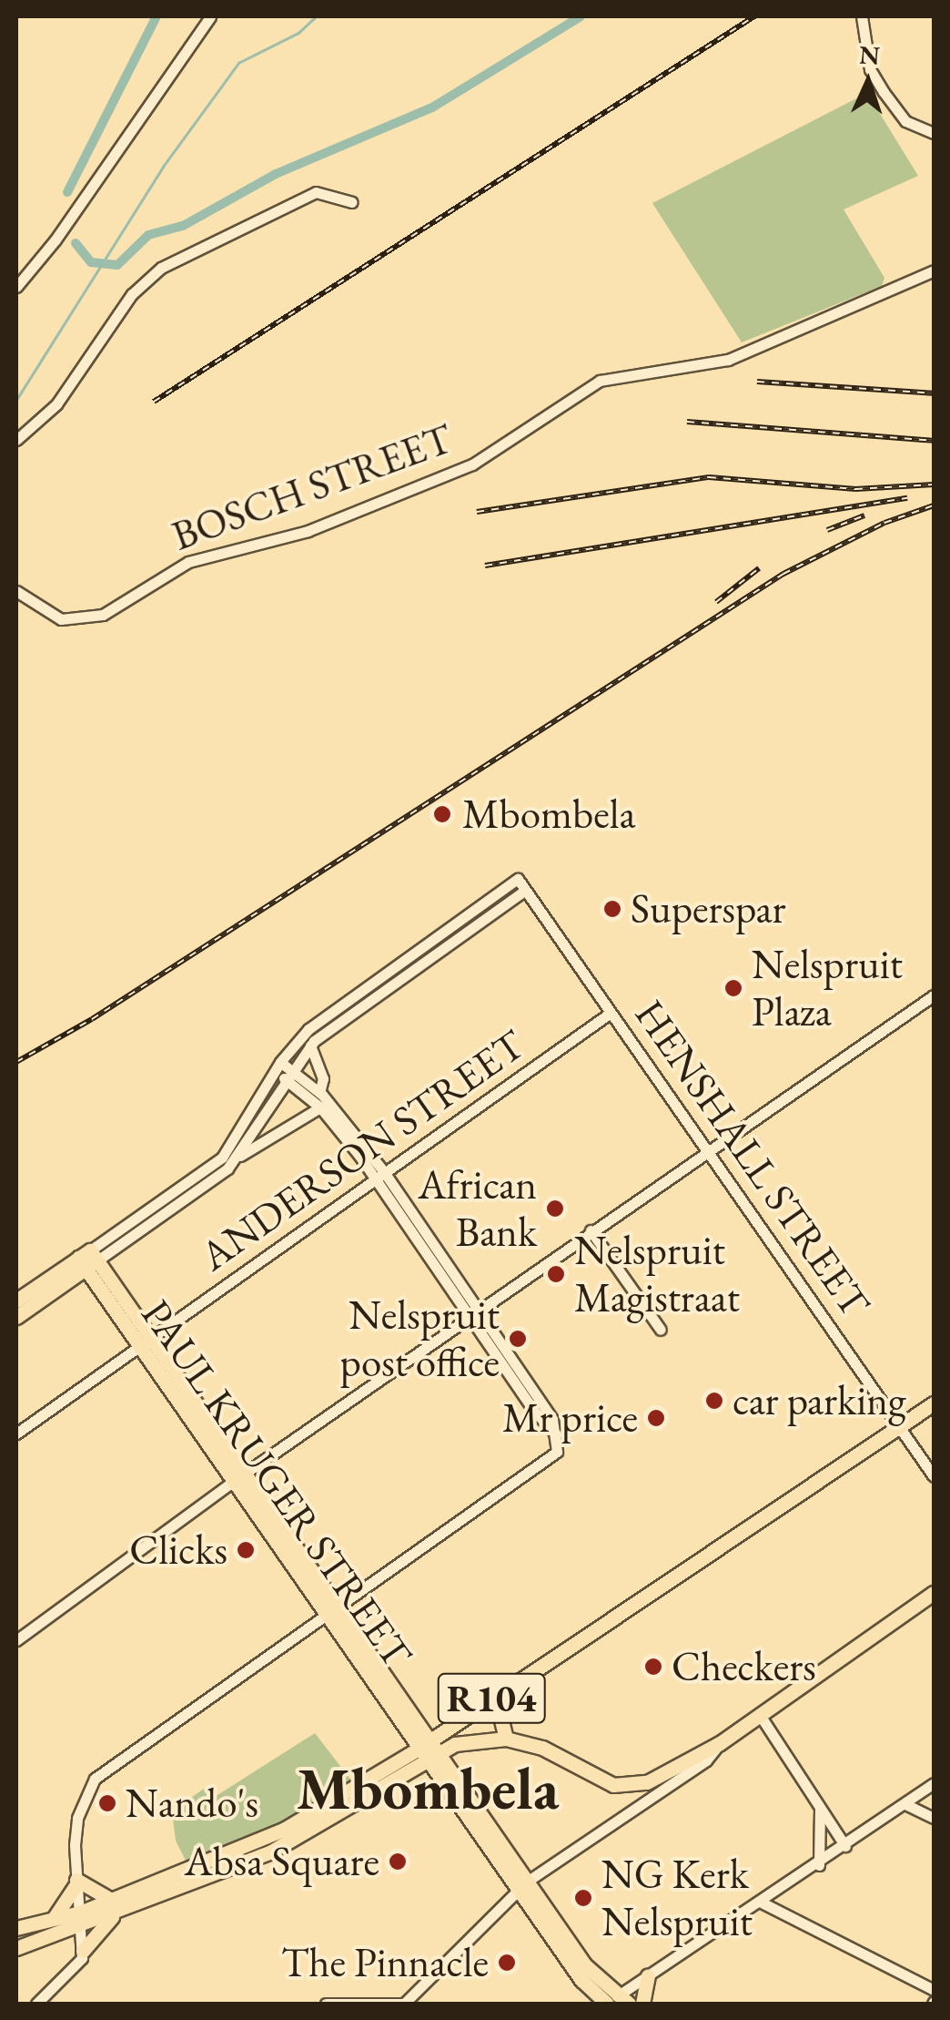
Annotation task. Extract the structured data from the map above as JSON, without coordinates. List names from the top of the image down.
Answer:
{
  "streets": {
    "main road": ["PAUL KRUGER STREET", "R104"],
    "street": ["BOSCH STREET", "ANDERSON STREET", "HENSHALL STREET"]
  },
  "crossings": [
    ["ANDERSON STREET", "HENSHALL STREET"],
    ["ANDERSON STREET", "PAUL KRUGER STREET"],
    ["HENSHALL STREET", "R104"],
    ["PAUL KRUGER STREET", "R104"]
  ],
  "districts": ["Mbombela"],
  "places": [
    "Mbombela",
    "Superspar",
    "Nelspruit Plaza",
    "African Bank",
    "Nelspruit Magistraat",
    "Nelspruit post office",
    "car parking",
    "Mr price",
    "Clicks",
    "Checkers",
    "Nando's",
    "Absa Square",
    "NG Kerk Nelspruit",
    "The Pinnacle"
  ],
  "north": "top"
}
